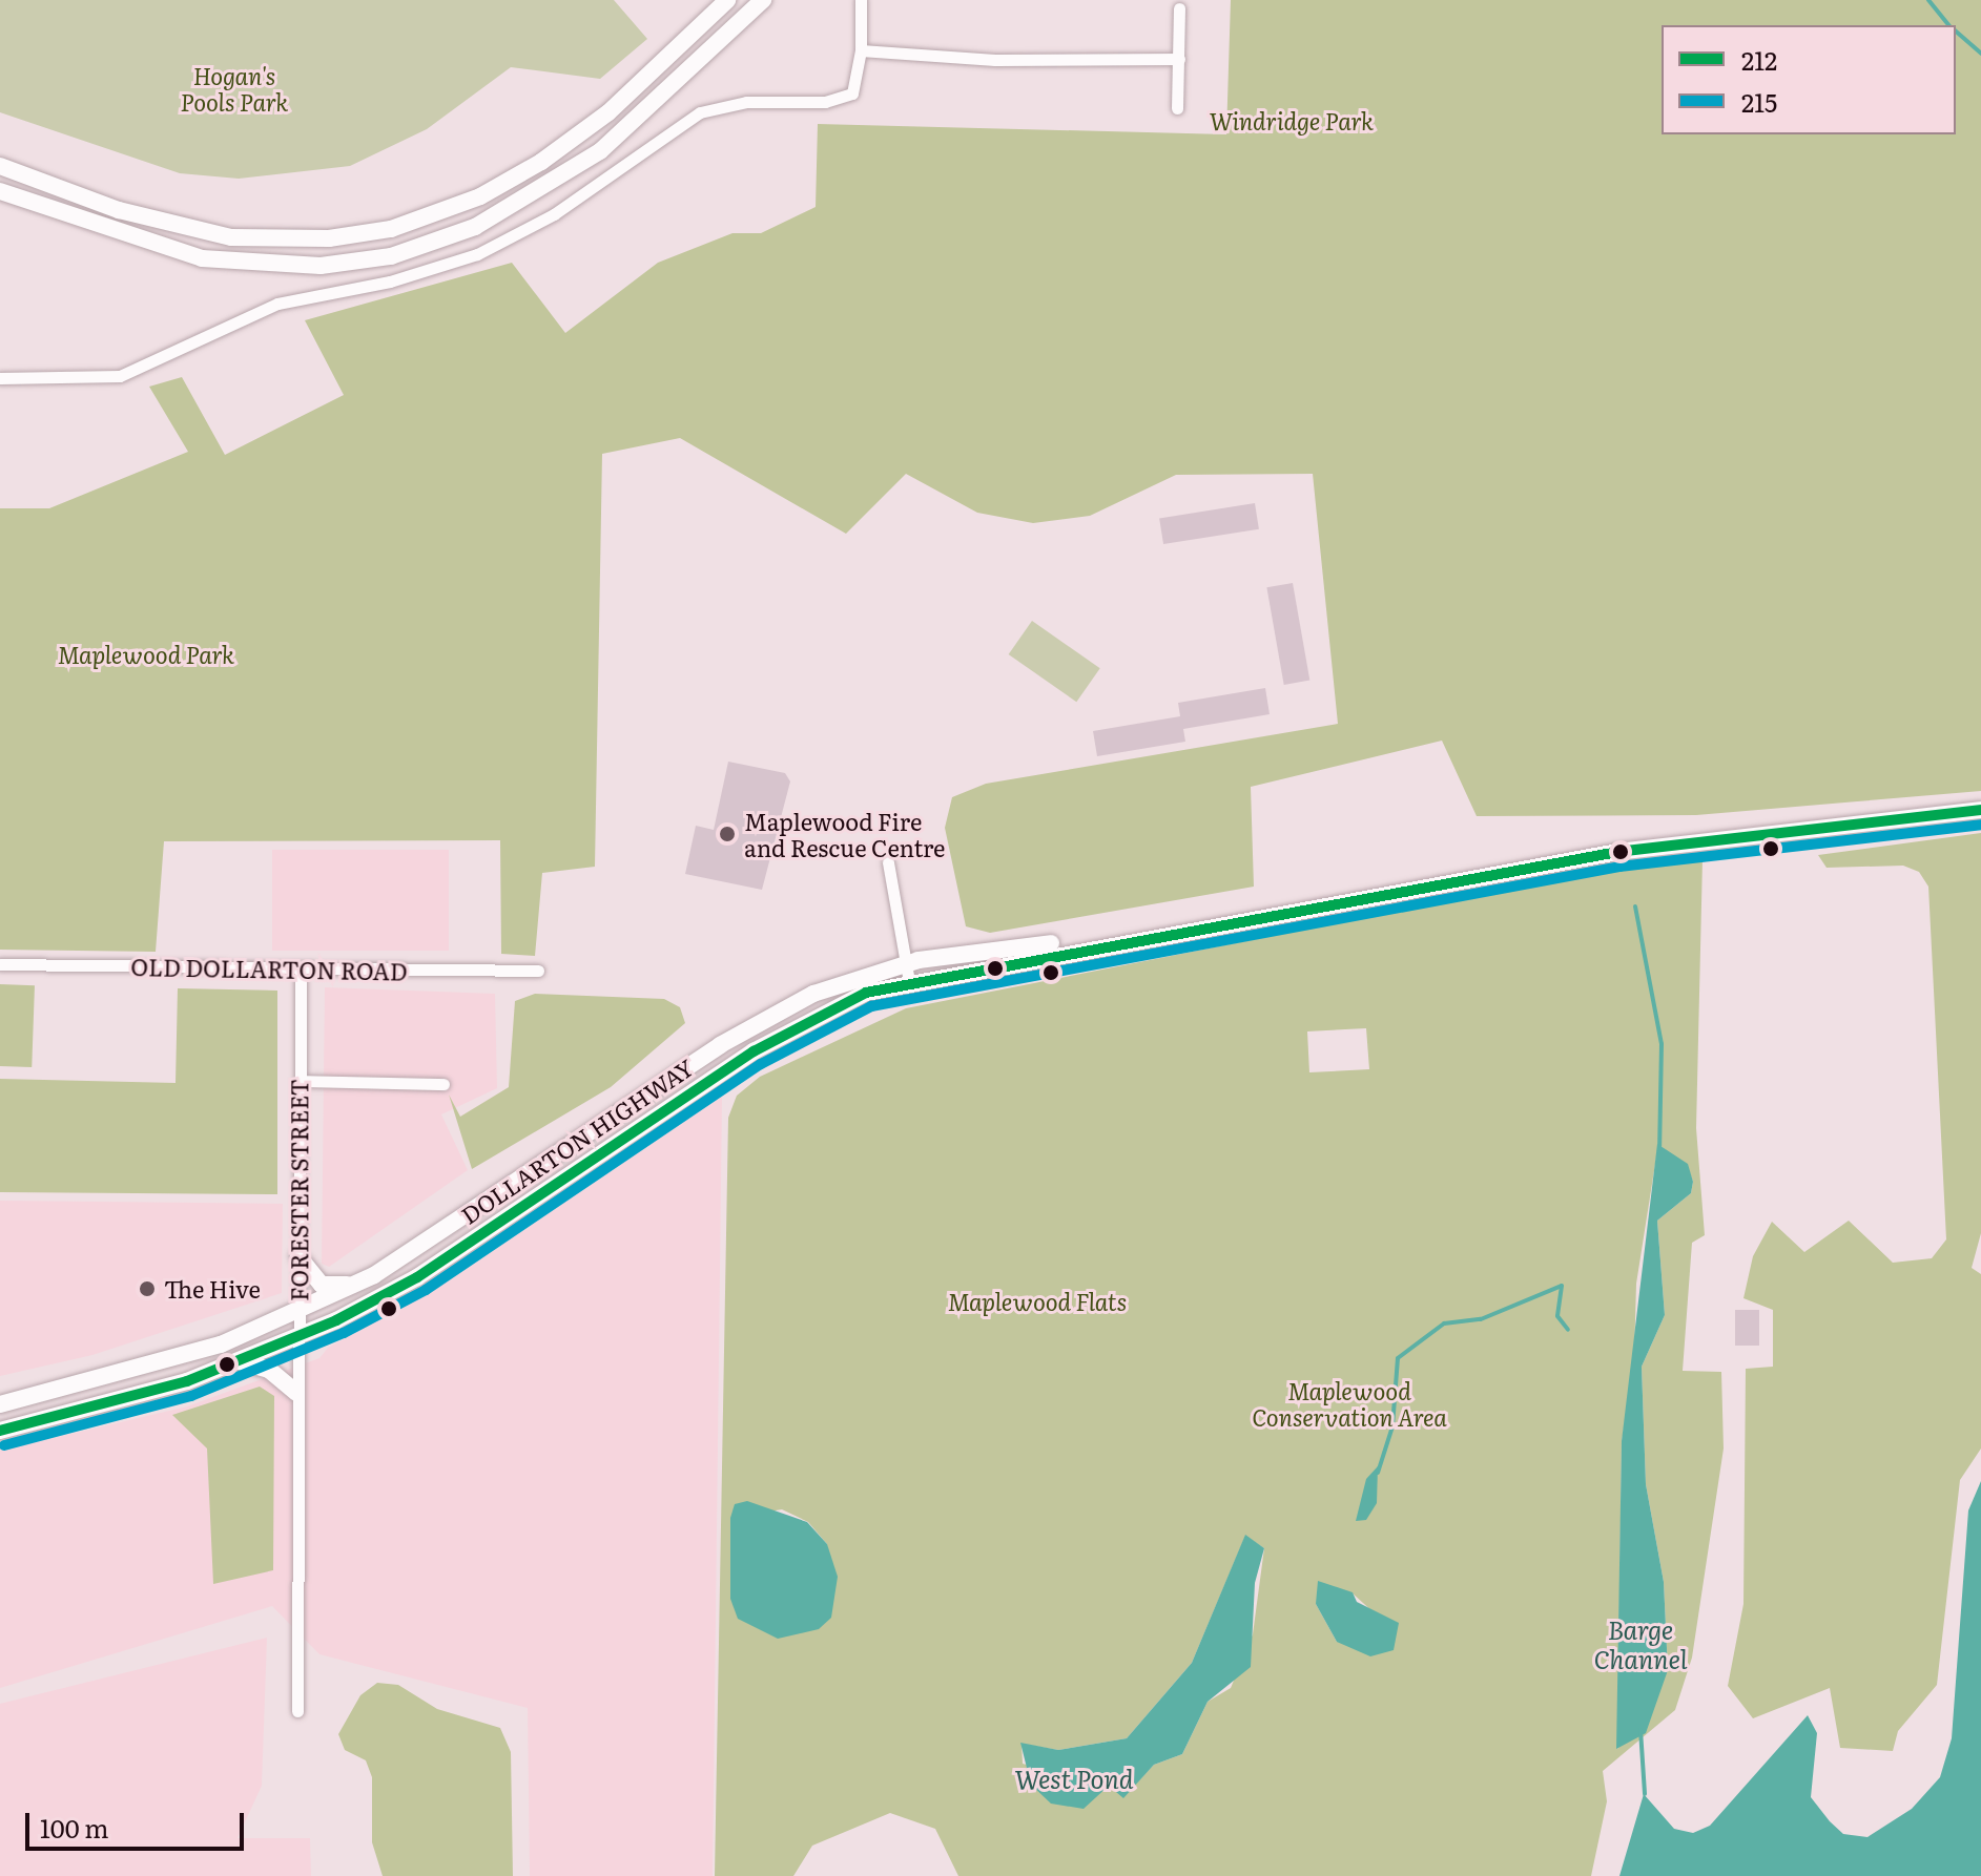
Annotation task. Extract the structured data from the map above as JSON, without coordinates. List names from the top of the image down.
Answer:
{
  "streets": {
    "street": ["OLD DOLLARTON ROAD", "DOLLARTON HIGHWAY", "FORESTER STREET"]
  },
  "crossings": [
    ["OLD DOLLARTON ROAD", "FORESTER STREET"],
    ["DOLLARTON HIGHWAY", "FORESTER STREET"]
  ],
  "water": ["Barge Channel", "West Pond"],
  "parks": [
    "Hogan's Pools Park",
    "Windridge Park",
    "Maplewood Park",
    "Maplewood Flats",
    "Maplewood Conservation Area"
  ],
  "places": ["Maplewood Fire and Rescue Centre", "The Hive"],
  "lines": ["transit line 212", "transit line 215"],
  "legend": ["212", "215"],
  "scale_bar": "100 m"
}
